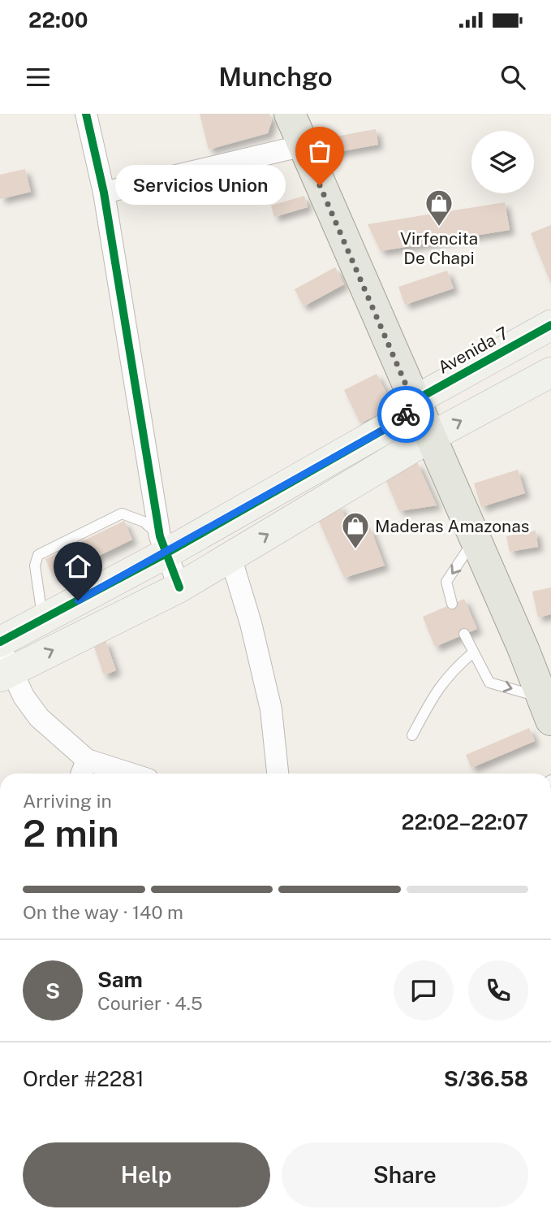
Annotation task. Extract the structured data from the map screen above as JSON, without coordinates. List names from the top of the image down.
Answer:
{
  "streets": {
    "street": ["Avenida 7"]
  },
  "places": {
    "other": ["Servicios Union"],
    "shop": ["Virfencita De Chapi", "Maderas Amazonas"]
  },
  "page": {
    "status": "22:00",
    "header": "Munchgo",
    "bubble": "Servicios Union",
    "heading": ["2 min", "Arriving in", "22:02–22:07"],
    "panel": [
      "Sam",
      "Courier · 4.5",
      "Order #2281",
      "S/36.58"
    ],
    "bar": "On the way · 140 m",
    "round": "S",
    "buttons": ["Help", "Share"]
  }
}
